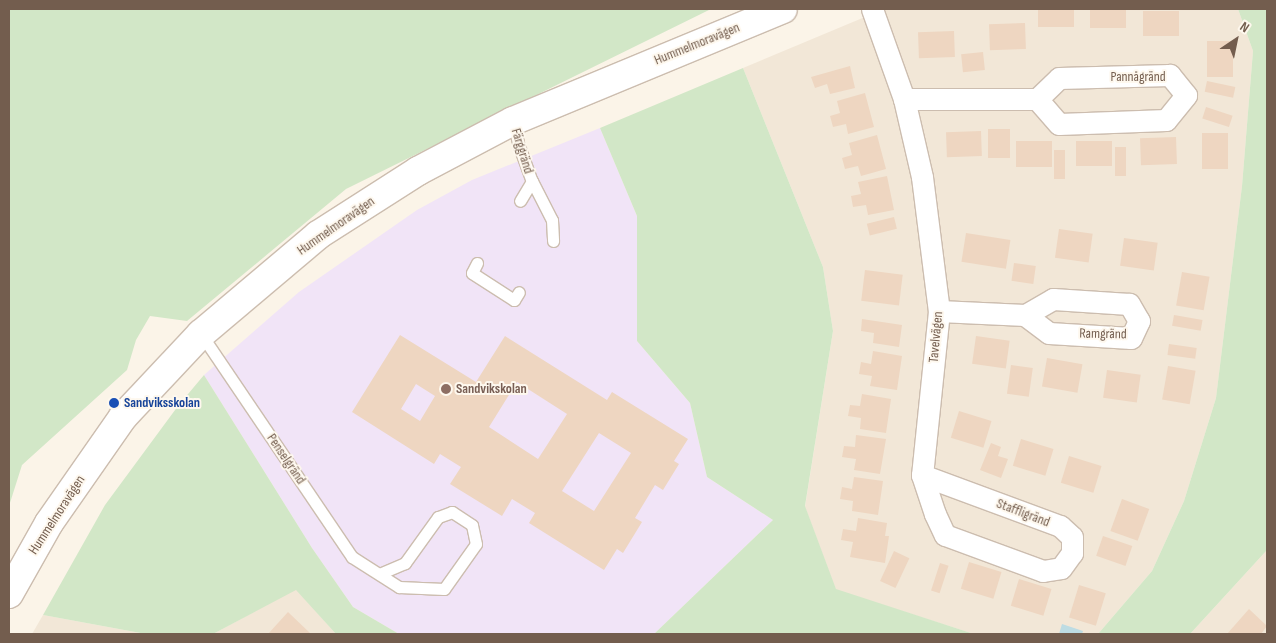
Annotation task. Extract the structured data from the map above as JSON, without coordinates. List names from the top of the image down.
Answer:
{
  "streets": {
    "street": [
      "Hummelmoravägen",
      "Pannågränd",
      "Tavelvägen",
      "Staffligränd"
    ],
    "lane": ["Färggränd", "Penselgränd"]
  },
  "crossings": [
    ["Hummelmoravägen", "Färggränd"],
    ["Hummelmoravägen", "Penselgränd"],
    ["Tavelvägen", "Staffligränd"]
  ],
  "places": ["Sandvikskolan", "Sandviksskolan"],
  "north": "top right"
}
